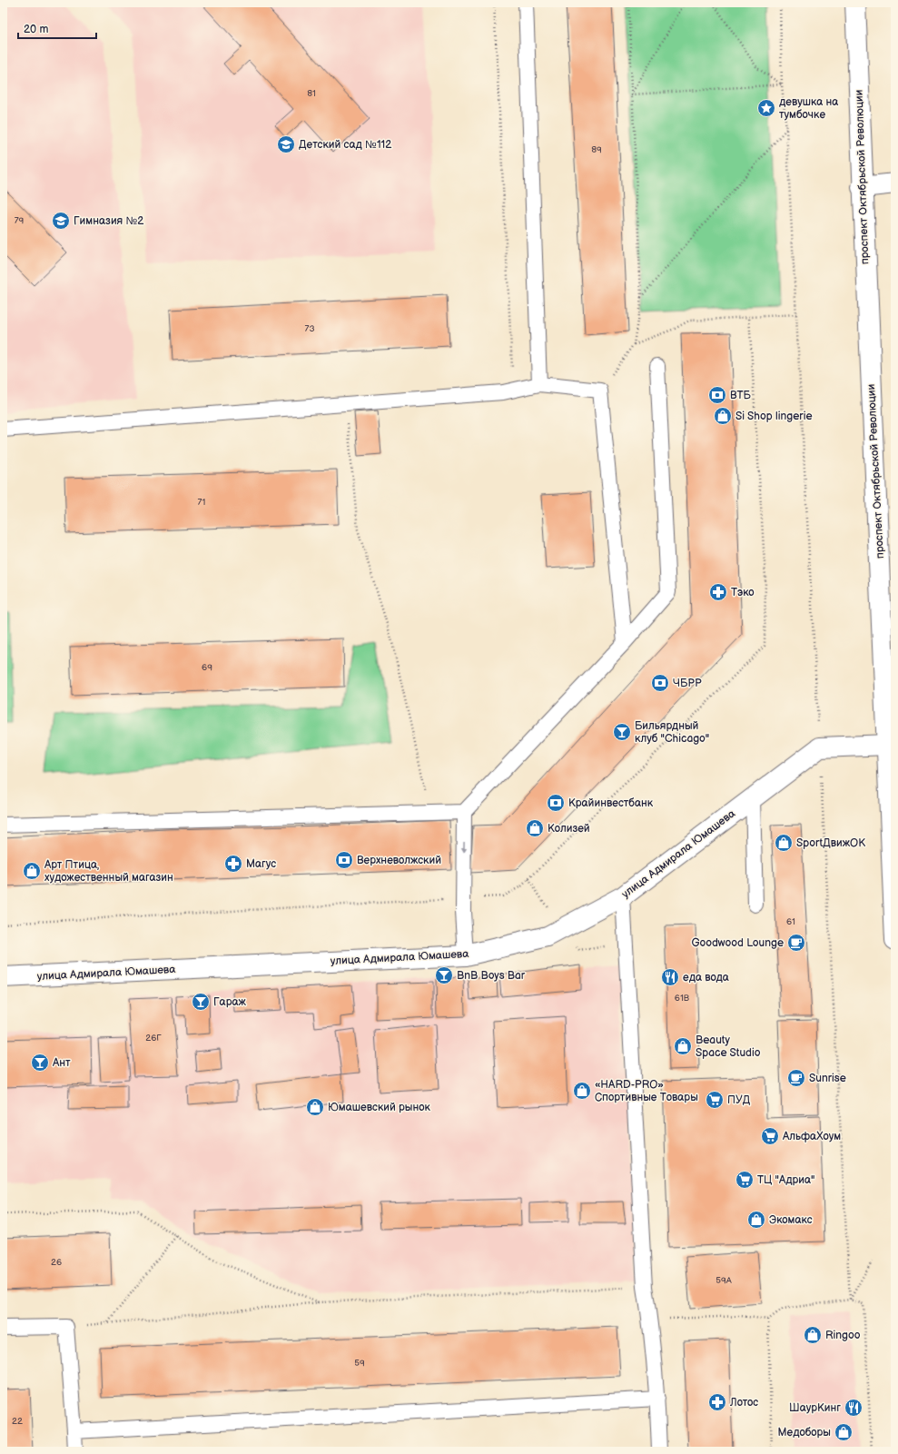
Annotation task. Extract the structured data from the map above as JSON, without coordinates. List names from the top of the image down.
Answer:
{
  "streets": {
    "street": ["проспект Октябрьской Революции", "улица Адмирала Юмашева"]
  },
  "places": {
    "place": ["девушка на тумбочке"],
    "school or university": ["Детский сад №112", "Гимназия №2"],
    "bank": [
      "ВТБ",
      "ЧБРР",
      "Крайинвестбанк",
      "Верхневолжский"
    ],
    "shop": [
      "Si Shop lingerie",
      "Колизей",
      "SportДвижOK",
      "Арт Птица, художественный магазин",
      "Beauty Space Studio",
      "«HARD-PRO» Спортивные Товары",
      "Юмашевский рынок",
      "Экомакс",
      "Ringoo",
      "Медоборы"
    ],
    "pharmacy": ["Тэко", "Магус", "Лотос"],
    "bar": [
      "Бильярдный клуб \"Chicago\"",
      "BnB Boys Bar",
      "Гараж",
      "Ант"
    ],
    "cafe": ["Goodwood Lounge", "Sunrise"],
    "restaurant": ["еда вода", "ШаурКинг"],
    "supermarket": ["ПУД", "АльфаХоум", "ТЦ \"Адриа\""]
  },
  "house_numbers": [
    "81",
    "89",
    "79",
    "73",
    "71",
    "69",
    "61",
    "61В",
    "26Г",
    "26",
    "59А",
    "59",
    "22"
  ],
  "scale_bar": "20 m"
}
